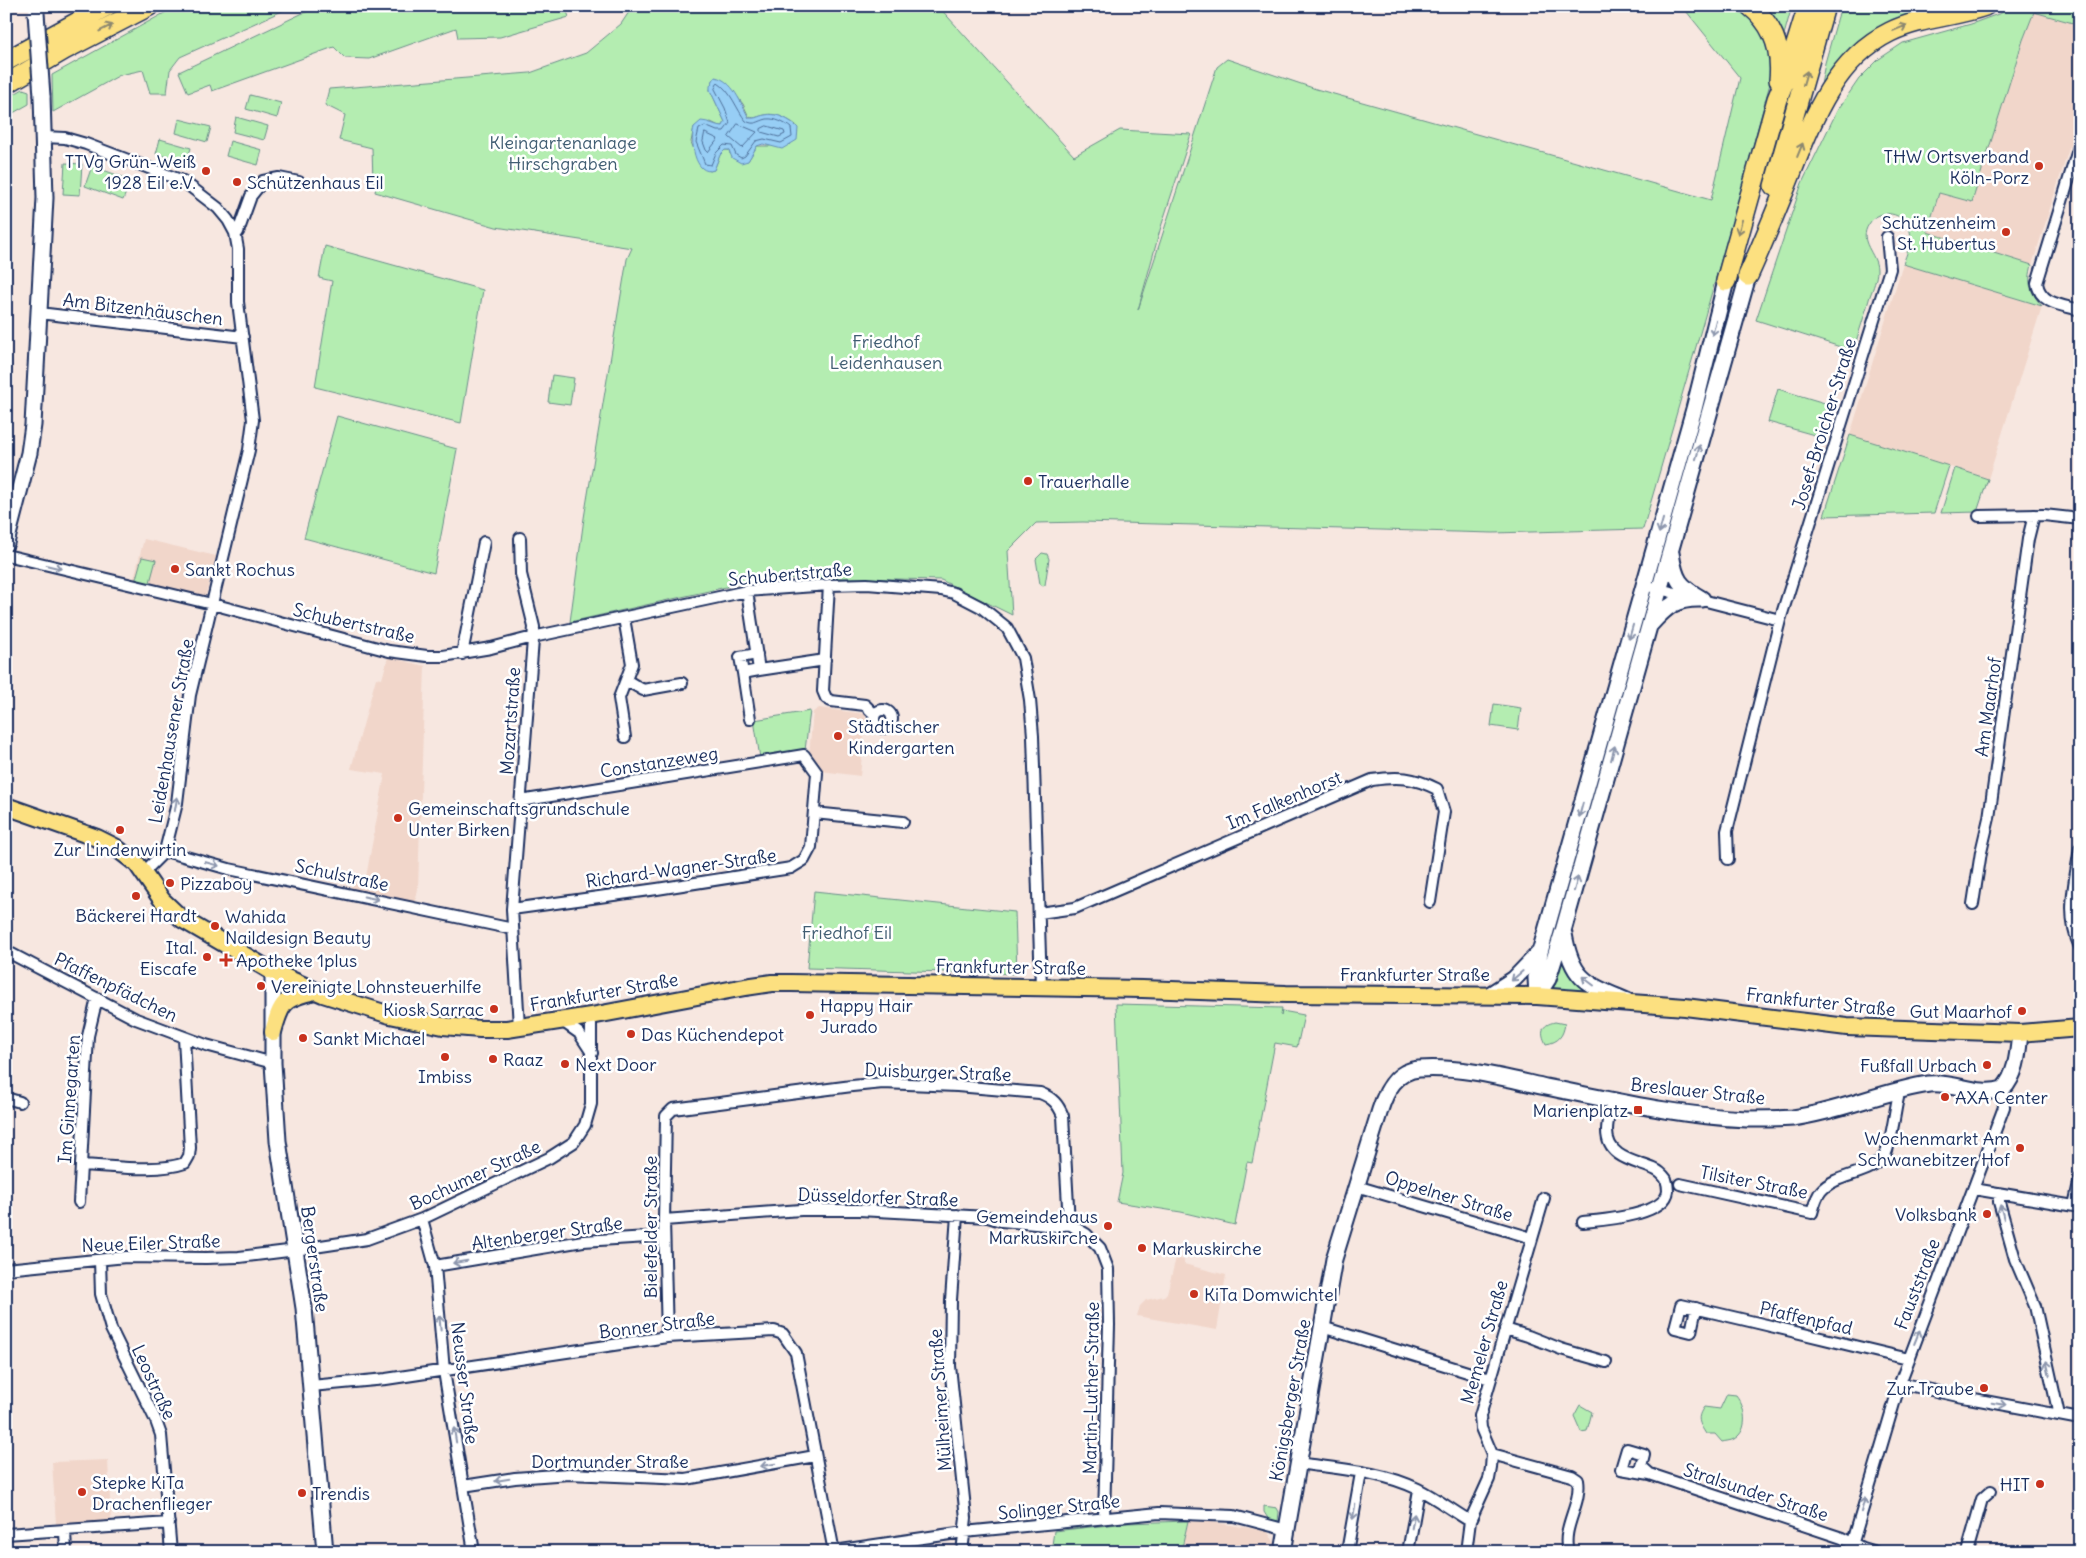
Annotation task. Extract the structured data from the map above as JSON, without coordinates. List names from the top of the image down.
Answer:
{
  "streets": {
    "main road": ["Frankfurter Straße"],
    "street": [
      "Am Bitzenhäuschen",
      "Josef-Broicher-Straße",
      "Schubertstraße",
      "Am Maarhof",
      "Mozartstraße",
      "Leidenhausener Straße",
      "Constanzeweg",
      "Im Falkenhorst",
      "Richard-Wagner-Straße",
      "Schulstraße",
      "Pfaffenpfädchen",
      "Duisburger Straße",
      "Breslauer Straße",
      "Im Ginnegarten",
      "Bochumer Straße",
      "Tilsiter Straße",
      "Oppelner Straße",
      "Düsseldorfer Straße",
      "Bielefelder Straße",
      "Altenberger Straße",
      "Neue Eiler Straße",
      "Bergerstraße",
      "Fauststraße",
      "Pfaffenpfad",
      "Bonner Straße",
      "Memeler Straße",
      "Leostraße",
      "Neusser Straße",
      "Martin-Luther-Straße",
      "Mülheimer Straße",
      "Königsberger Straße",
      "Dortmunder Straße",
      "Stralsunder Straße",
      "Solinger Straße"
    ]
  },
  "crossings": [
    ["Am Bitzenhäuschen", "Leidenhausener Straße"],
    ["Schubertstraße", "Mozartstraße"],
    ["Schubertstraße", "Leidenhausener Straße"],
    ["Schubertstraße", "Im Falkenhorst"],
    ["Schubertstraße", "Frankfurter Straße"],
    ["Mozartstraße", "Constanzeweg"],
    ["Mozartstraße", "Richard-Wagner-Straße"],
    ["Mozartstraße", "Schulstraße"],
    ["Mozartstraße", "Frankfurter Straße"],
    ["Leidenhausener Straße", "Schulstraße"],
    ["Constanzeweg", "Richard-Wagner-Straße"],
    ["Frankfurter Straße", "Bochumer Straße"],
    ["Frankfurter Straße", "Bergerstraße"],
    ["Frankfurter Straße", "Fauststraße"],
    ["Pfaffenpfädchen", "Im Ginnegarten"],
    ["Pfaffenpfädchen", "Bergerstraße"],
    ["Duisburger Straße", "Düsseldorfer Straße"],
    ["Duisburger Straße", "Bielefelder Straße"],
    ["Duisburger Straße", "Martin-Luther-Straße"],
    ["Breslauer Straße", "Tilsiter Straße"],
    ["Breslauer Straße", "Fauststraße"],
    ["Breslauer Straße", "Königsberger Straße"],
    ["Bochumer Straße", "Neue Eiler Straße"],
    ["Bochumer Straße", "Bergerstraße"],
    ["Bochumer Straße", "Neusser Straße"],
    ["Oppelner Straße", "Memeler Straße"],
    ["Oppelner Straße", "Königsberger Straße"],
    ["Düsseldorfer Straße", "Bielefelder Straße"],
    ["Düsseldorfer Straße", "Martin-Luther-Straße"],
    ["Düsseldorfer Straße", "Mülheimer Straße"],
    ["Bielefelder Straße", "Altenberger Straße"],
    ["Bielefelder Straße", "Bonner Straße"],
    ["Altenberger Straße", "Neusser Straße"],
    ["Neue Eiler Straße", "Bergerstraße"],
    ["Neue Eiler Straße", "Leostraße"],
    ["Bergerstraße", "Bonner Straße"],
    ["Fauststraße", "Pfaffenpfad"],
    ["Fauststraße", "Stralsunder Straße"],
    ["Bonner Straße", "Neusser Straße"],
    ["Bonner Straße", "Dortmunder Straße"],
    ["Bonner Straße", "Solinger Straße"],
    ["Neusser Straße", "Dortmunder Straße"],
    ["Martin-Luther-Straße", "Solinger Straße"],
    ["Mülheimer Straße", "Solinger Straße"],
    ["Königsberger Straße", "Solinger Straße"]
  ],
  "one_way": [
    "Schulstraße",
    "Altenberger Straße",
    "Fauststraße",
    "Neusser Straße",
    "Dortmunder Straße"
  ],
  "parks": ["Kleingartenanlage Hirschgraben", "Friedhof Leidenhausen", "Friedhof Eil"],
  "places": {
    "other": [
      "THW Ortsverband Köln-Porz",
      "TTVg Grün-Weiß 1928 Eil e.V.",
      "Schützenhaus Eil",
      "Schützenheim St. Hubertus",
      "Trauerhalle",
      "Sankt Rochus",
      "Städtischer Kindergarten",
      "Gemeinschaftsgrundschule Unter Birken",
      "Zur Lindenwirtin",
      "Pizzaboy",
      "Bäckerei Hardt",
      "Wahida Naildesign Beauty",
      "Ital. Eiscafe",
      "Vereinigte Lohnsteuerhilfe",
      "Kiosk Sarrac",
      "Gut Maarhof",
      "Happy Hair Jurado",
      "Das Küchendepot",
      "Sankt Michael",
      "Imbiss",
      "Raaz",
      "Next Door",
      "Fußfall Urbach",
      "AXA Center",
      "Wochenmarkt Am Schwanebitzer Hof",
      "Volksbank",
      "Gemeindehaus Markuskirche",
      "Markuskirche",
      "KiTa Domwichtel",
      "Zur Traube",
      "HIT",
      "Stepke KiTa Drachenflieger",
      "Trendis"
    ],
    "health": ["Apotheke 1plus"],
    "transit": ["Marienplatz"]
  }
}
